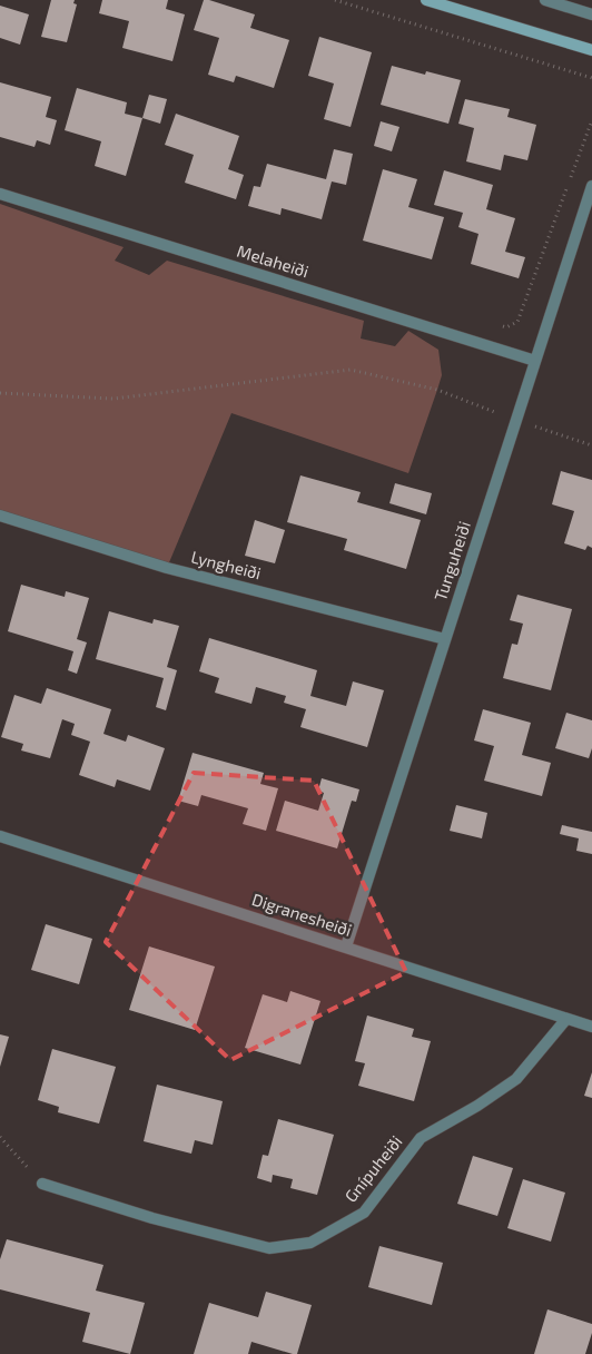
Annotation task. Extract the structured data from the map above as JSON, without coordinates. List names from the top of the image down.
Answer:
{
  "streets": {
    "street": [
      "Melaheiði",
      "Tunguheiði",
      "Lyngheiði",
      "Digranesheiði",
      "Gnípuheiði"
    ]
  },
  "crossings": [
    ["Melaheiði", "Tunguheiði"],
    ["Tunguheiði", "Lyngheiði"],
    ["Tunguheiði", "Digranesheiði"],
    ["Digranesheiði", "Gnípuheiði"]
  ]
}
